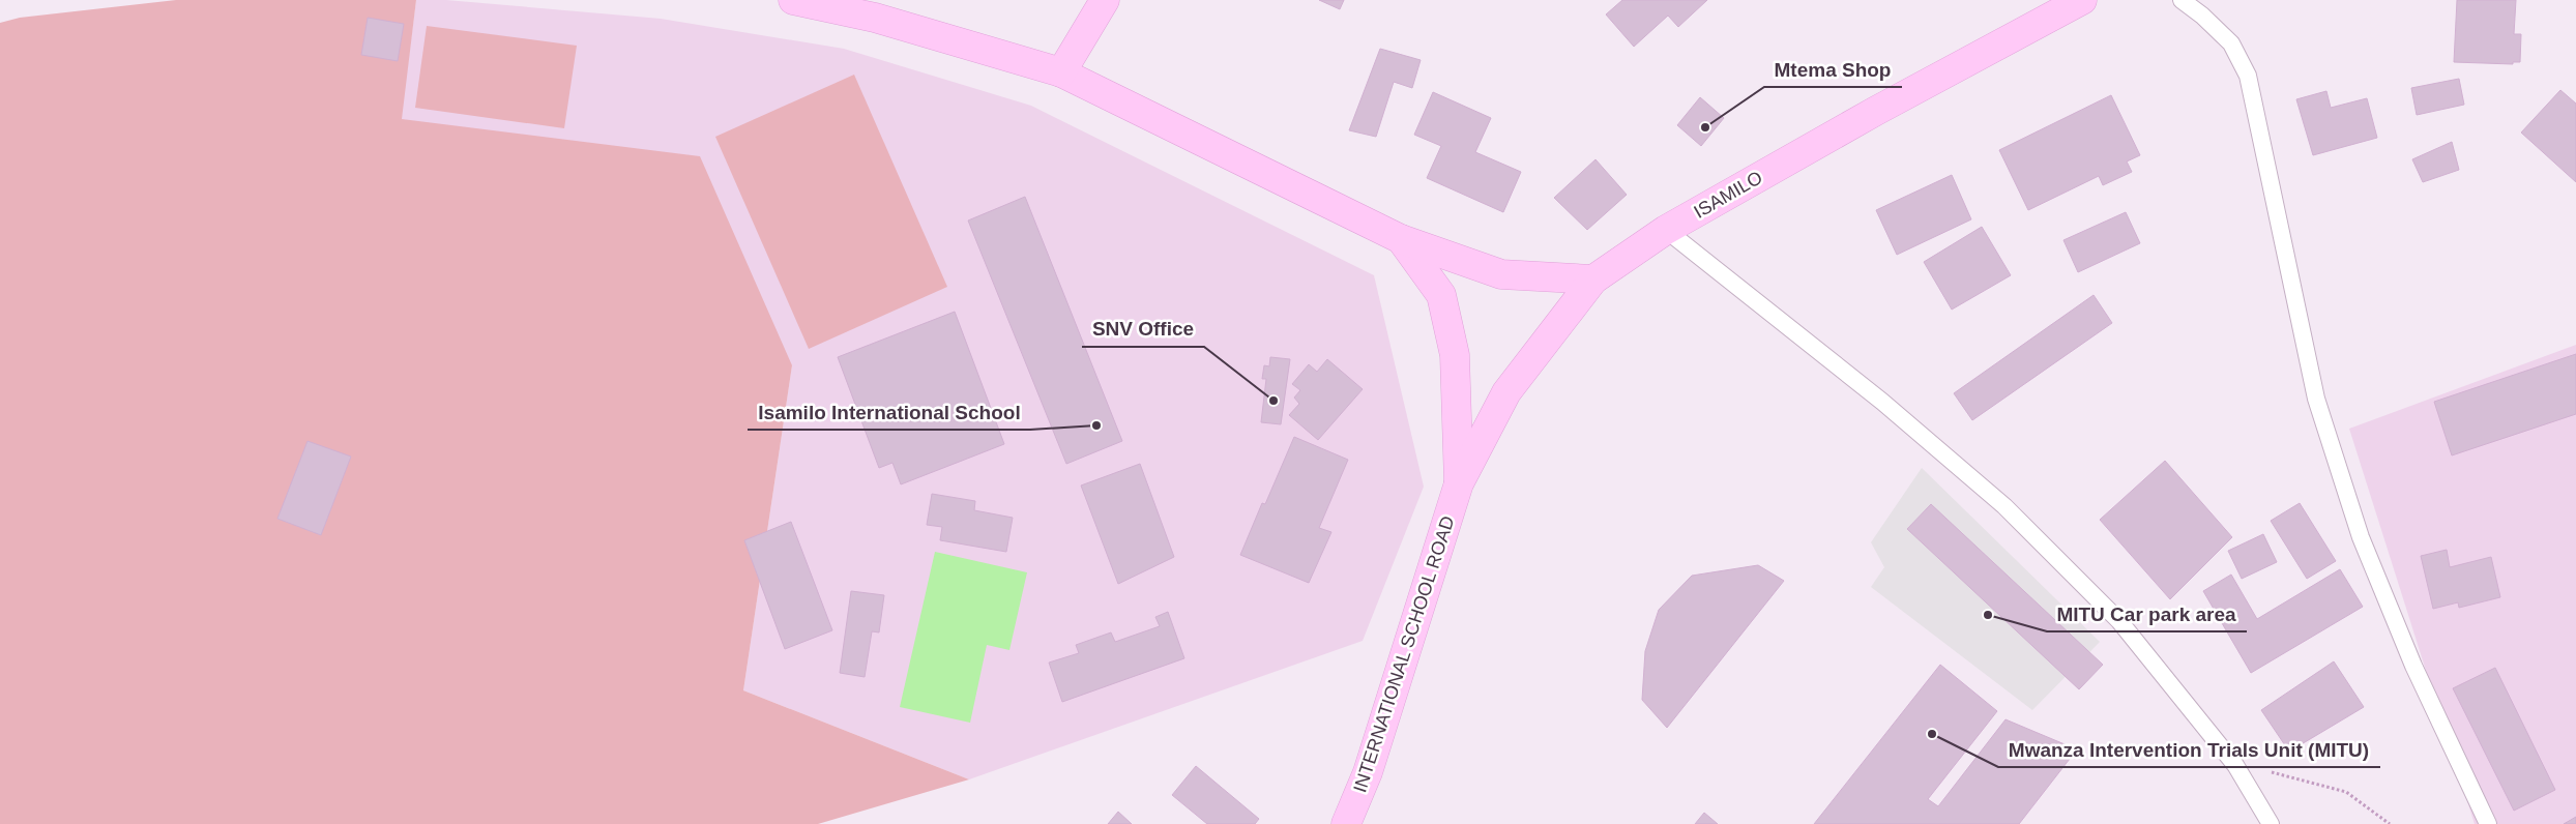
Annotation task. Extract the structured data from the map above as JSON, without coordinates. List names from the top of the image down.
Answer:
{
  "streets": {
    "street": ["ISAMILO", "INTERNATIONAL SCHOOL ROAD"]
  },
  "crossings": [
    ["ISAMILO", "INTERNATIONAL SCHOOL ROAD"]
  ],
  "places": [
    "Mtema Shop",
    "SNV Office",
    "Isamilo International School",
    "MITU Car park area",
    "Mwanza Intervention Trials Unit (MITU)"
  ]
}
